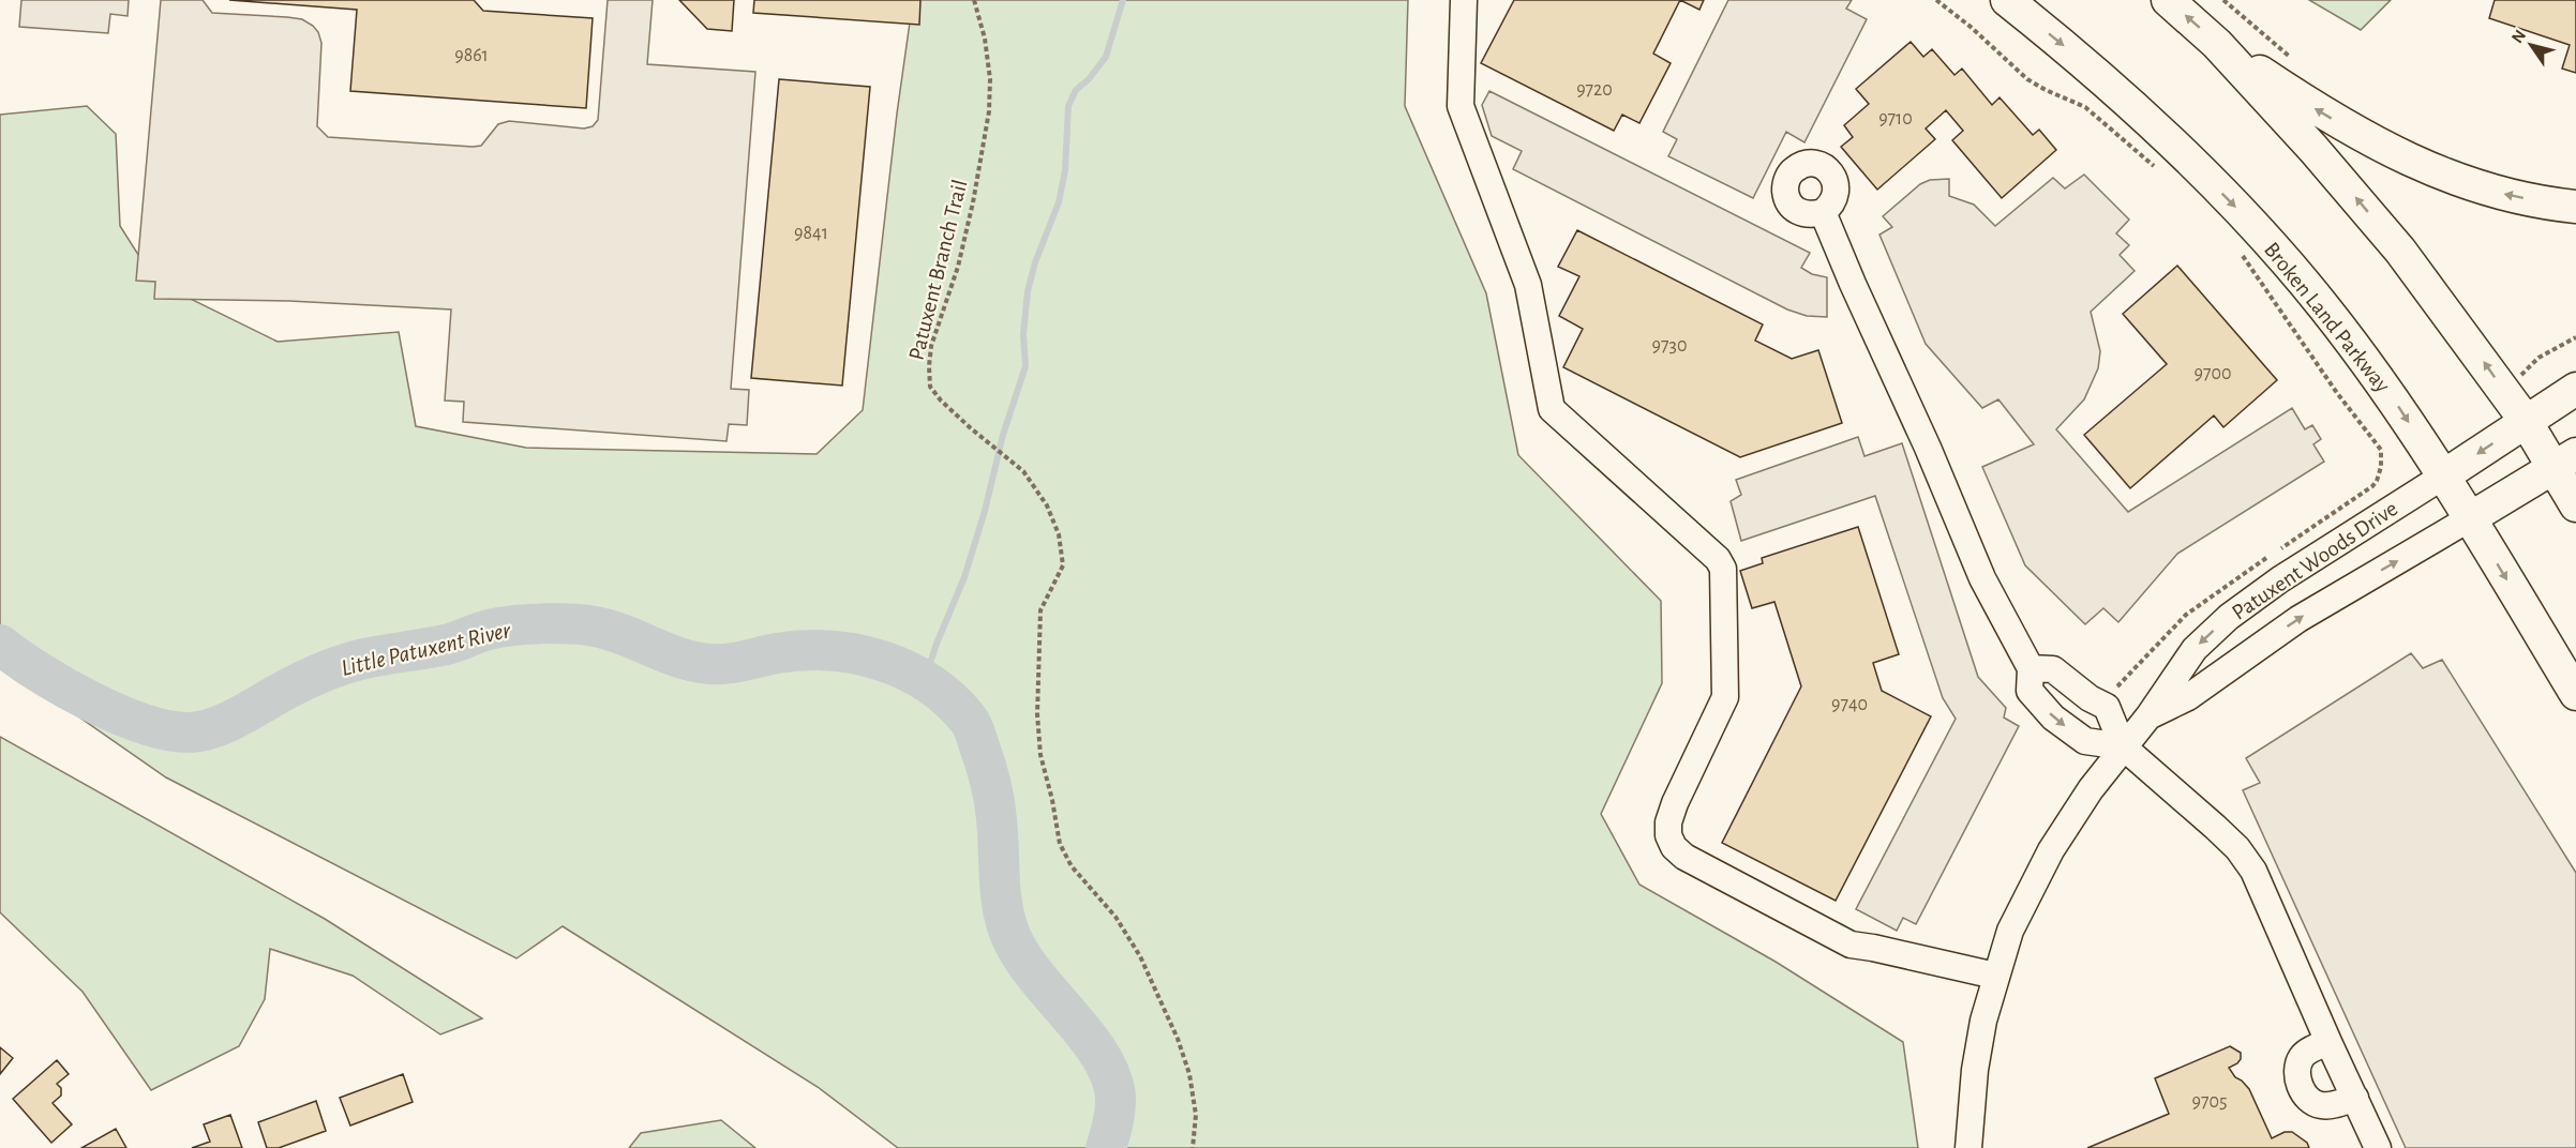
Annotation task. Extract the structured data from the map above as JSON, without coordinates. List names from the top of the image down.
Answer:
{
  "streets": {
    "main road": ["Broken Land Parkway"],
    "street": ["Patuxent Woods Drive"],
    "path": ["Patuxent Branch Trail"]
  },
  "crossings": [
    ["Broken Land Parkway", "Patuxent Woods Drive"]
  ],
  "water": ["Little Patuxent River"],
  "house_numbers": [
    "9861",
    "9720",
    "9710",
    "9841",
    "9730",
    "9700",
    "9740",
    "9705"
  ],
  "north": "top left"
}
